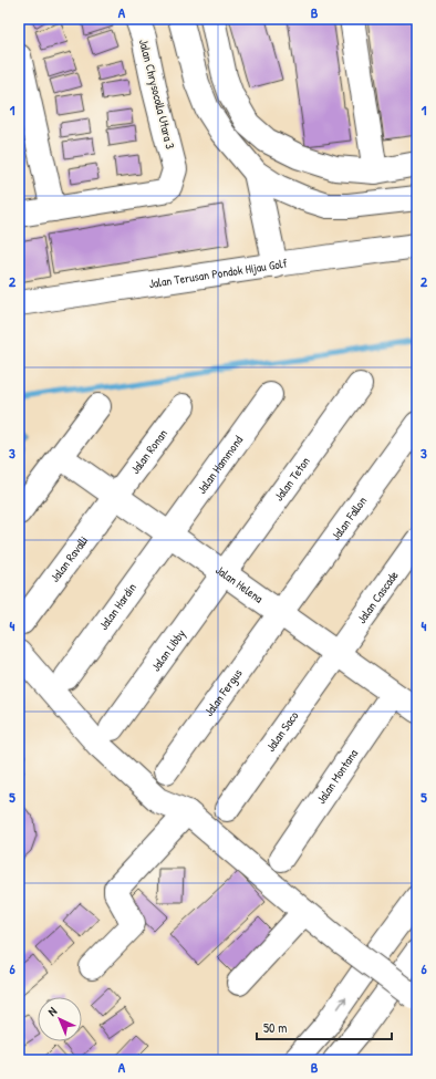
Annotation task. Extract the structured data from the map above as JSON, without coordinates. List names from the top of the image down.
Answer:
{
  "streets": {
    "street": [
      "Jalan Chrysocolla Utara 3",
      "Jalan Terusan Pondok Hijau Golf",
      "Jalan Ronan",
      "Jalan Hammond",
      "Jalan Teton",
      "Jalan Fallon",
      "Jalan Ravalli",
      "Jalan Helena",
      "Jalan Cascade",
      "Jalan Hardin",
      "Jalan Libby",
      "Jalan Fergus",
      "Jalan Saco",
      "Jalan Montana"
    ]
  },
  "crossings": [
    ["Jalan Ronan", "Jalan Ravalli"],
    ["Jalan Ronan", "Jalan Helena"],
    ["Jalan Hammond", "Jalan Helena"],
    ["Jalan Hammond", "Jalan Hardin"],
    ["Jalan Teton", "Jalan Helena"],
    ["Jalan Teton", "Jalan Libby"],
    ["Jalan Fallon", "Jalan Helena"],
    ["Jalan Fallon", "Jalan Fergus"],
    ["Jalan Ravalli", "Jalan Helena"],
    ["Jalan Helena", "Jalan Cascade"],
    ["Jalan Helena", "Jalan Hardin"],
    ["Jalan Helena", "Jalan Libby"],
    ["Jalan Helena", "Jalan Fergus"],
    ["Jalan Helena", "Jalan Saco"],
    ["Jalan Helena", "Jalan Montana"],
    ["Jalan Cascade", "Jalan Saco"]
  ],
  "scale_bar": "50 m",
  "north": "top left",
  "grid": {
    "columns": ["A", "B"],
    "rows": [
      "1",
      "2",
      "3",
      "4",
      "5",
      "6"
    ]
  }
}
